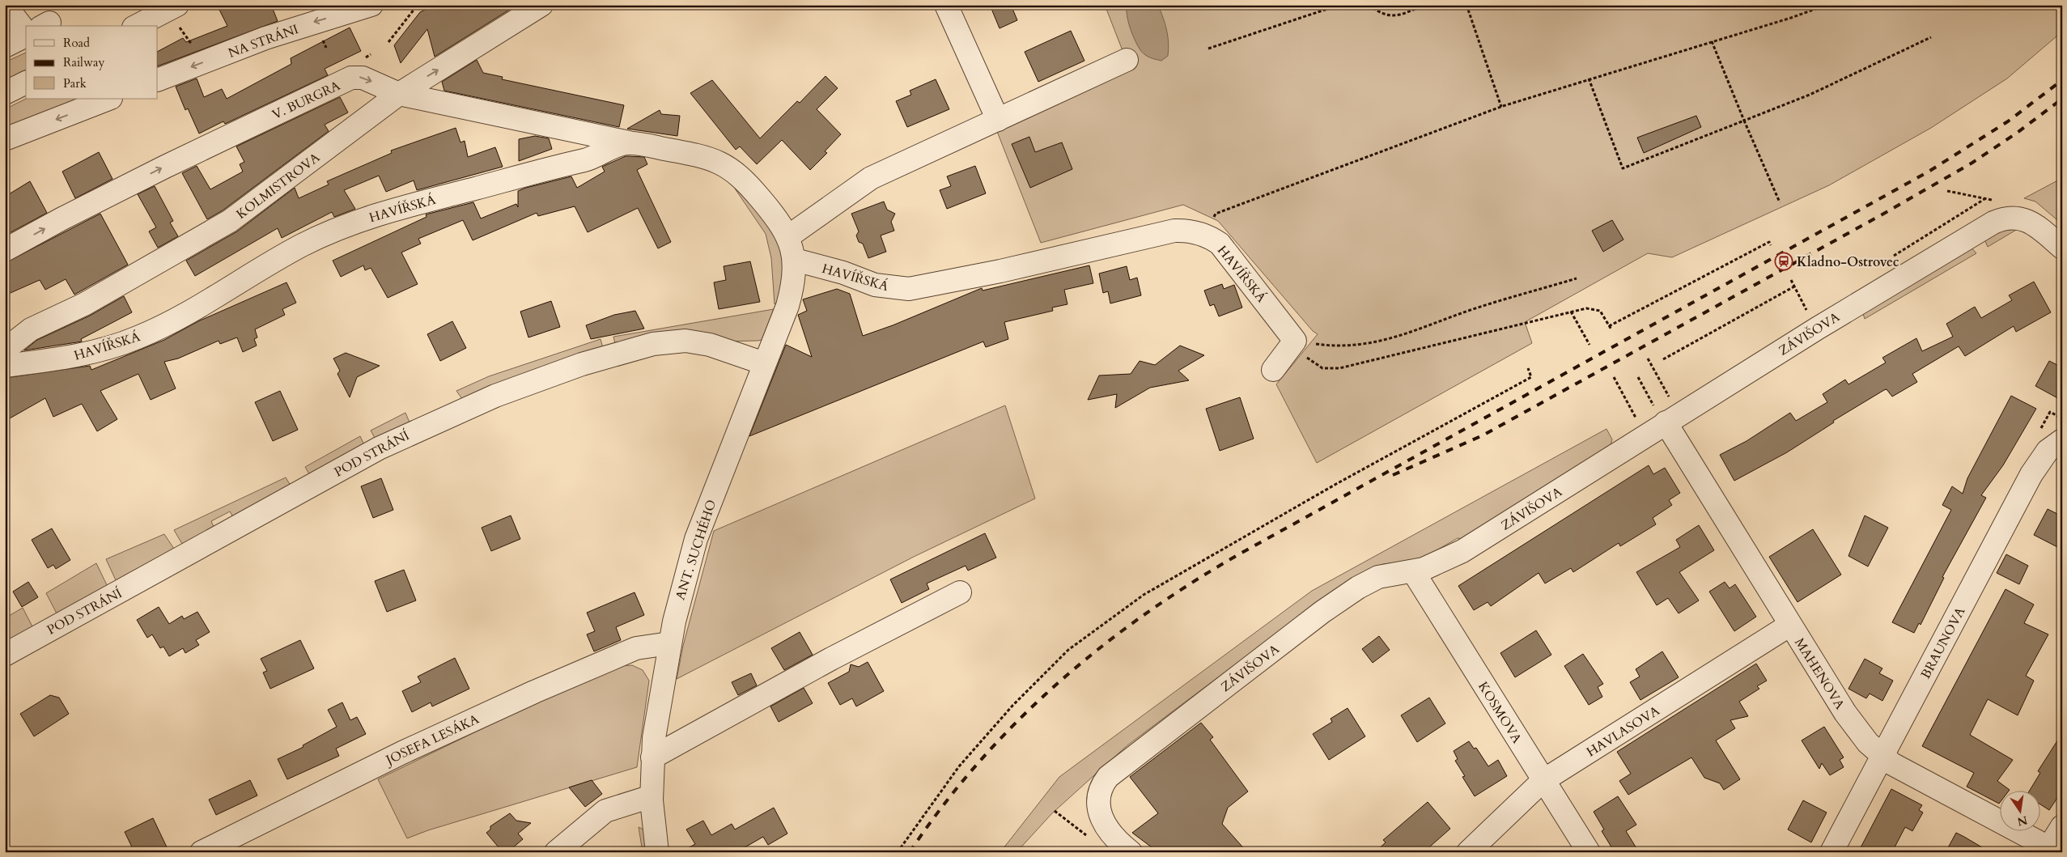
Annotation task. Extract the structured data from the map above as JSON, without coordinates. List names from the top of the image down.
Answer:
{
  "streets": {
    "street": [
      "NA STRÁNI",
      "V. BURGRA",
      "KOLMISTROVA",
      "HAVÍŘSKÁ",
      "ZÁVIŠOVA",
      "POD STRÁNÍ",
      "ANT. SUCHÉHO",
      "BRAUNOVA",
      "MAHENOVA",
      "KOSMOVA",
      "HAVLASOVA",
      "JOSEFA LESÁKA"
    ]
  },
  "crossings": [
    ["V. BURGRA", "KOLMISTROVA"],
    ["V. BURGRA", "HAVÍŘSKÁ"],
    ["HAVÍŘSKÁ", "ANT. SUCHÉHO"],
    ["ZÁVIŠOVA", "MAHENOVA"],
    ["ZÁVIŠOVA", "KOSMOVA"],
    ["POD STRÁNÍ", "ANT. SUCHÉHO"],
    ["ANT. SUCHÉHO", "JOSEFA LESÁKA"],
    ["BRAUNOVA", "MAHENOVA"],
    ["MAHENOVA", "HAVLASOVA"],
    ["KOSMOVA", "HAVLASOVA"]
  ],
  "one_way": ["NA STRÁNI"],
  "places": {
    "station": ["Kladno-Ostrovec"]
  },
  "legend": ["Road", "Railway", "Park"],
  "north": "bottom"
}
